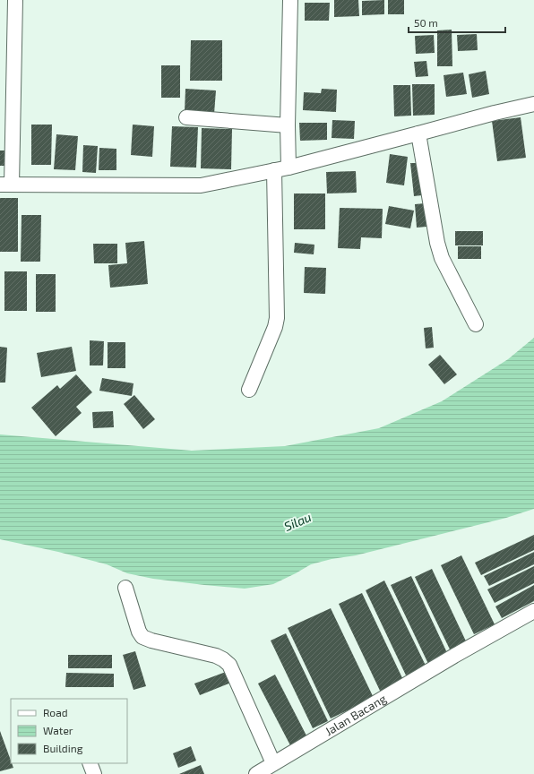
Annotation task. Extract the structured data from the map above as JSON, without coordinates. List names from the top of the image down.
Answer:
{
  "streets": {
    "street": ["Jalan Bacang"]
  },
  "water": ["Silau"],
  "legend": ["Road", "Water", "Building"],
  "scale_bar": "50 m"
}
